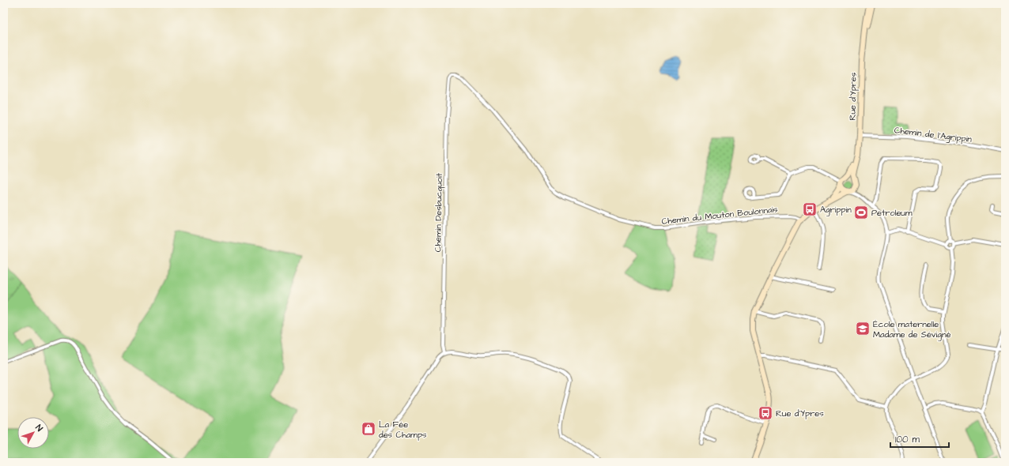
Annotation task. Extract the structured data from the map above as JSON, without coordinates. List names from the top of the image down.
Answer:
{
  "streets": {
    "main road": ["Rue d'Ypres"],
    "street": ["Chemin de l'Agrippin", "Chemin Desbucquoit", "Chemin du Mouton Boulonnais"]
  },
  "crossings": [
    ["Rue d'Ypres", "Chemin de l'Agrippin"],
    ["Rue d'Ypres", "Chemin du Mouton Boulonnais"],
    ["Chemin Desbucquoit", "Chemin du Mouton Boulonnais"]
  ],
  "places": {
    "bus stop": ["Agrippin", "Rue d'Ypres"],
    "sports": ["Petroleum"],
    "school or university": ["École maternelle Madame de Sévigné"],
    "shop": ["La Fée des Champs"]
  },
  "scale_bar": "100 m",
  "north": "top right"
}
